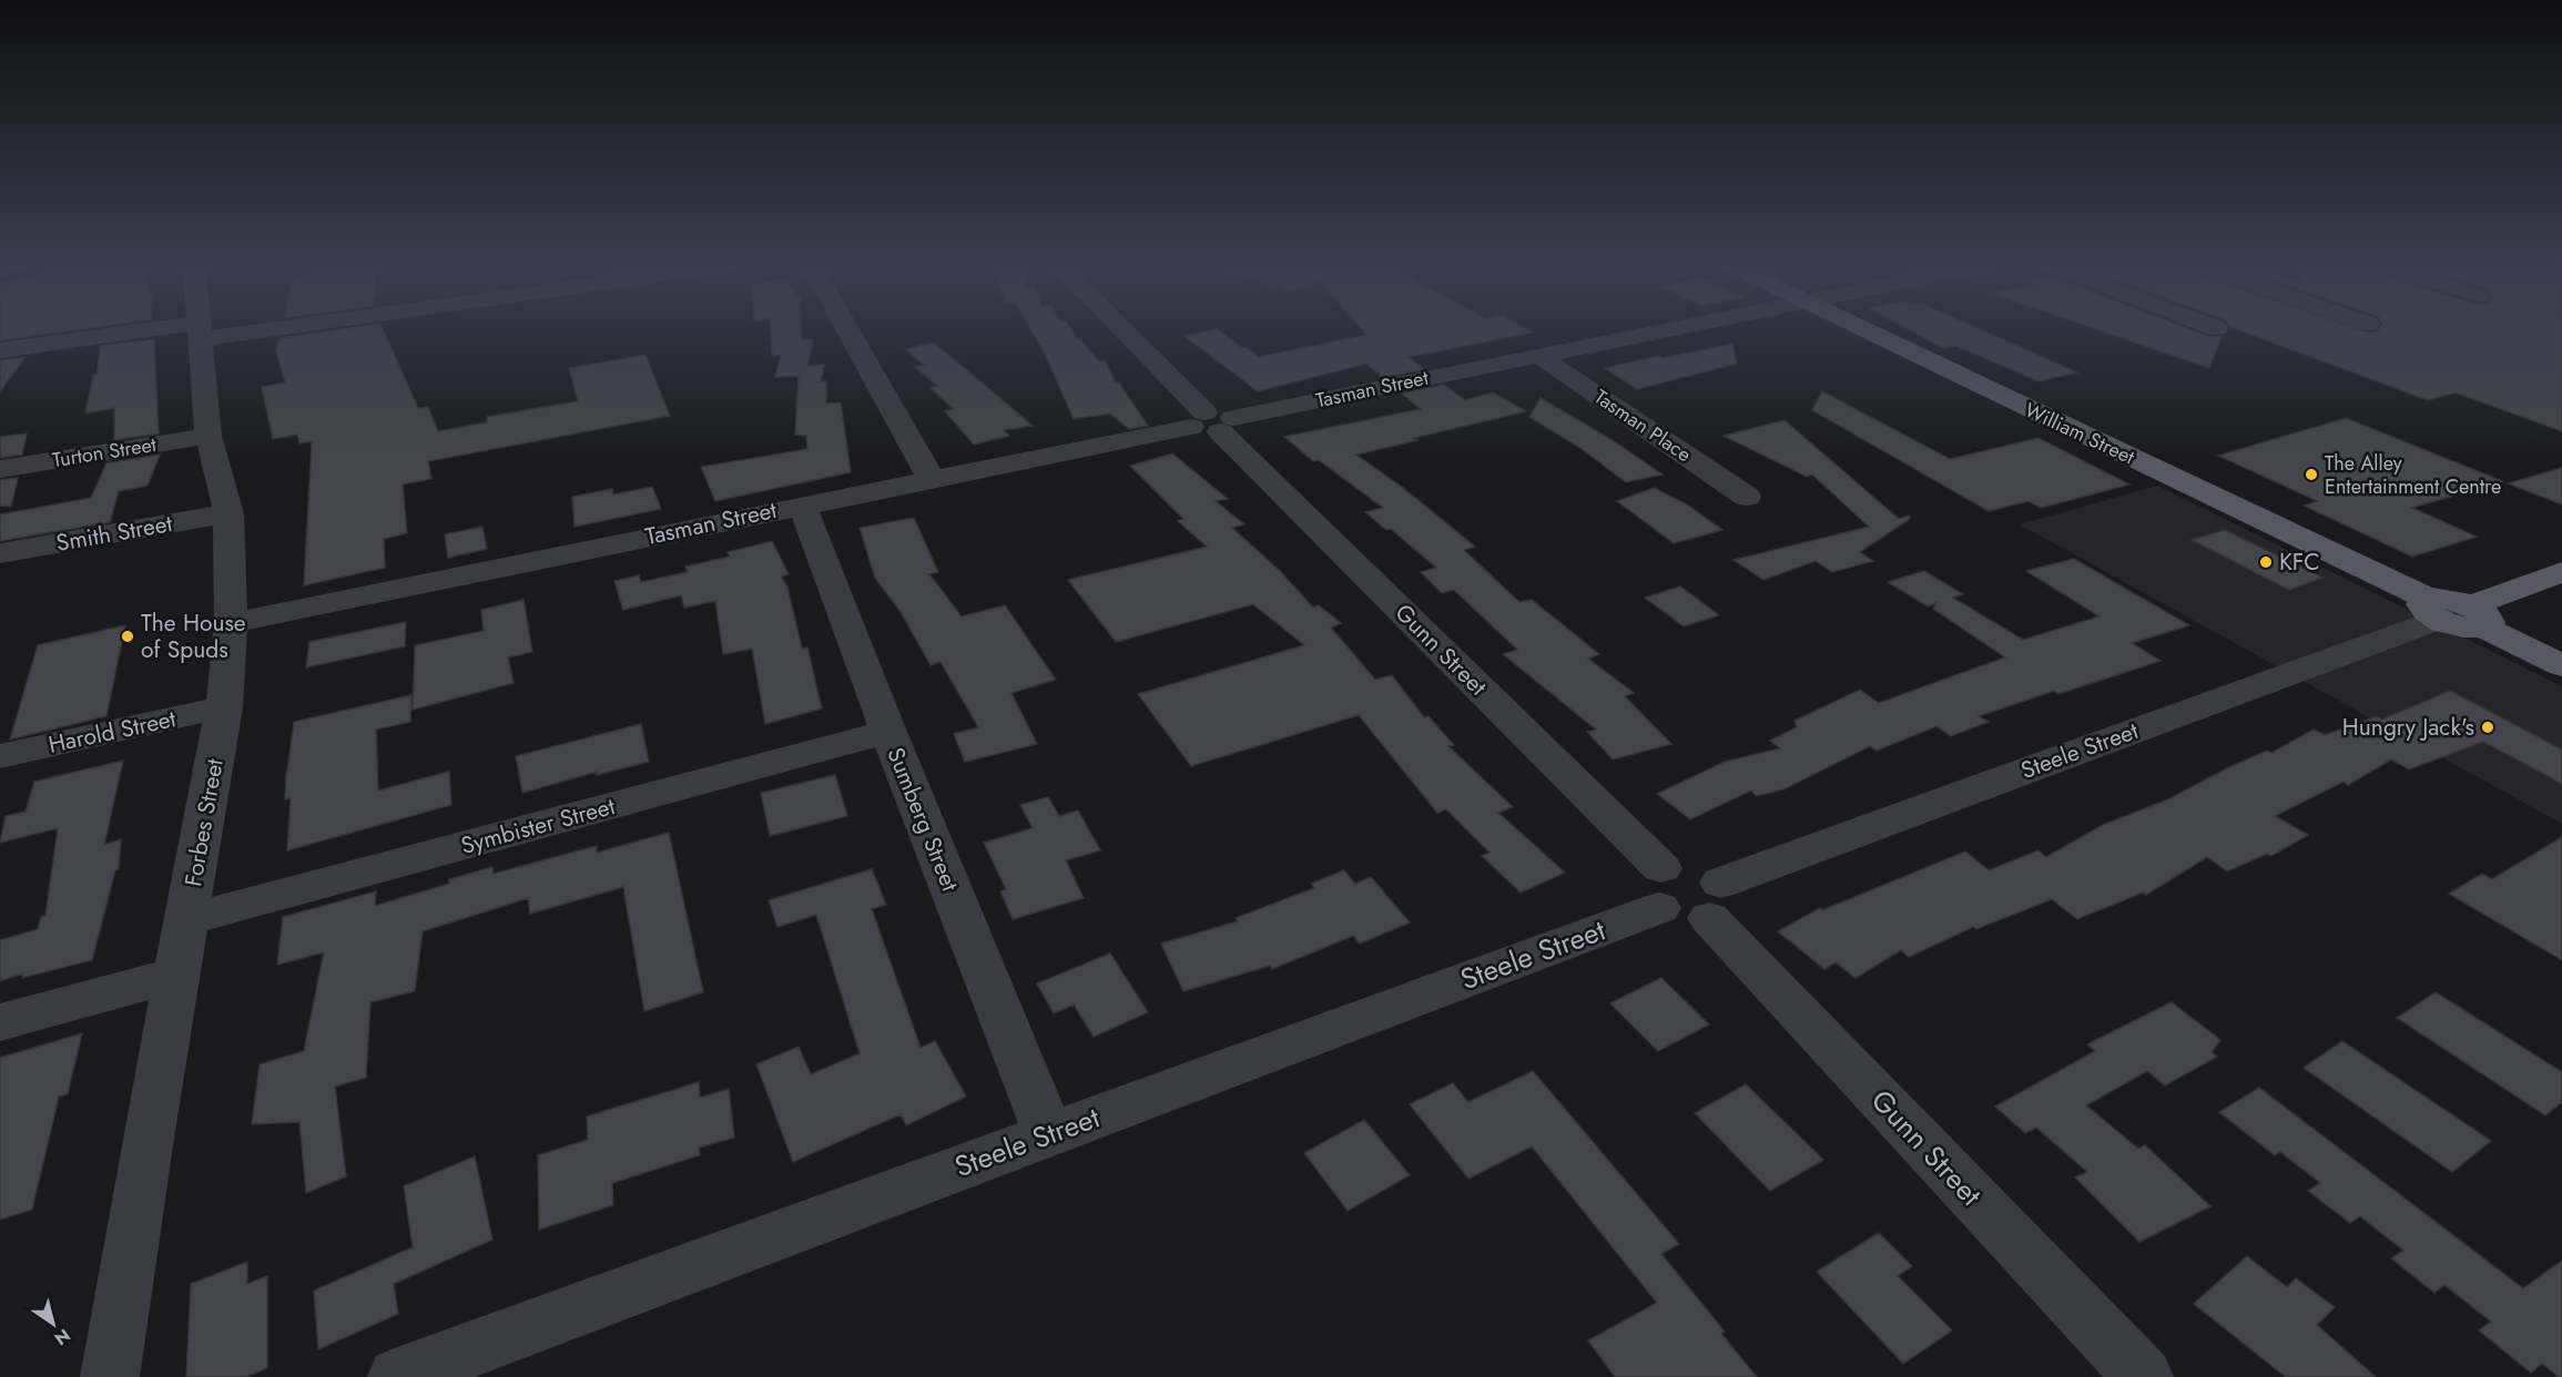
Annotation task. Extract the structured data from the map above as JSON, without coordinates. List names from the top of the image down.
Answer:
{
  "streets": {
    "main road": ["William Street", "Steele Street"],
    "street": [
      "Tasman Street",
      "Tasman Place",
      "Turton Street",
      "Smith Street",
      "Gunn Street",
      "Harold Street",
      "Sumberg Street",
      "Forbes Street",
      "Symbister Street"
    ]
  },
  "crossings": [
    ["Tasman Street", "Tasman Place"],
    ["Tasman Street", "Gunn Street"],
    ["Tasman Street", "Sumberg Street"],
    ["Tasman Street", "Forbes Street"],
    ["William Street", "Steele Street"],
    ["Turton Street", "Forbes Street"],
    ["Smith Street", "Forbes Street"],
    ["Gunn Street", "Steele Street"],
    ["Harold Street", "Forbes Street"],
    ["Steele Street", "Sumberg Street"],
    ["Sumberg Street", "Symbister Street"],
    ["Forbes Street", "Symbister Street"]
  ],
  "places": [
    "The Alley Entertainment Centre",
    "KFC",
    "The House of Spuds",
    "Hungry Jack's"
  ],
  "north": "bottom right"
}
